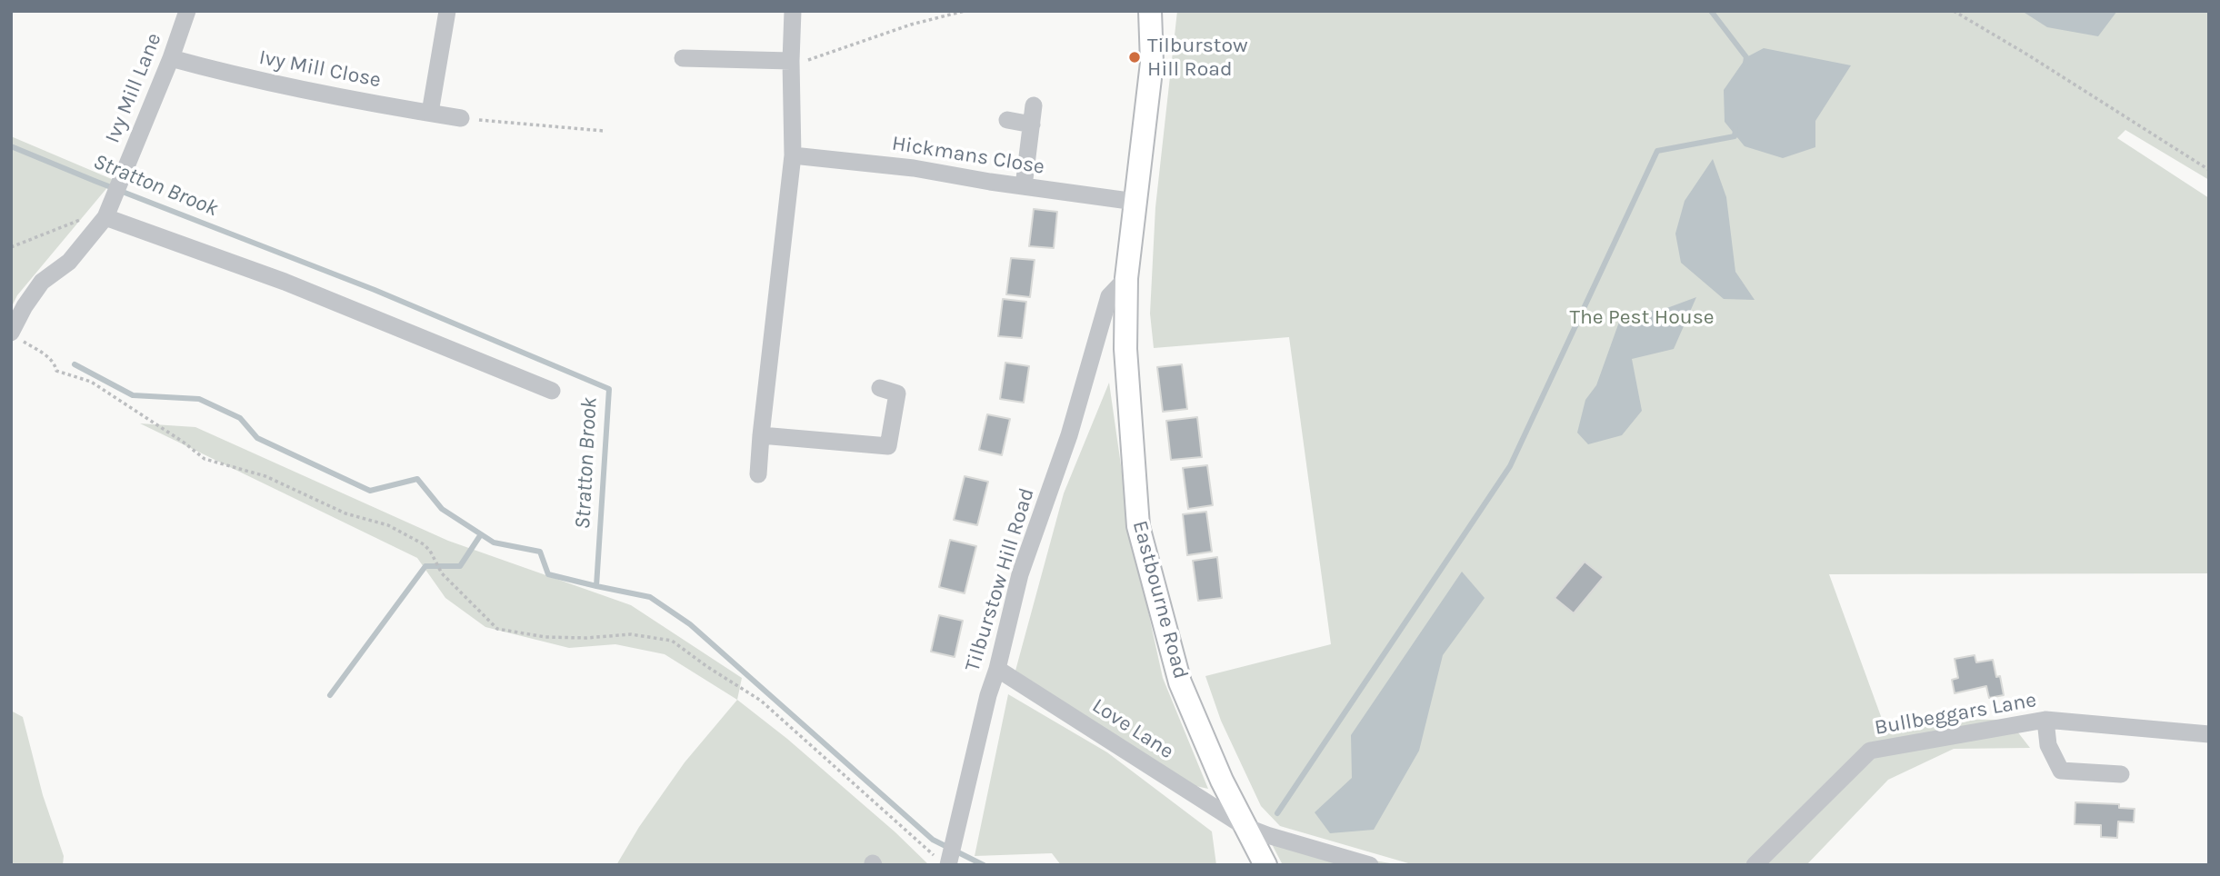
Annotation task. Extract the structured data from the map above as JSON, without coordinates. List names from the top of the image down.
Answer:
{
  "streets": {
    "main road": ["Eastbourne Road"],
    "street": [
      "Ivy Mill Close",
      "Ivy Mill Lane",
      "Hickmans Close",
      "Tilburstow Hill Road",
      "Bullbeggars Lane",
      "Love Lane"
    ]
  },
  "crossings": [
    ["Ivy Mill Close", "Ivy Mill Lane"],
    ["Hickmans Close", "Eastbourne Road"],
    ["Tilburstow Hill Road", "Eastbourne Road"],
    ["Tilburstow Hill Road", "Love Lane"],
    ["Eastbourne Road", "Love Lane"]
  ],
  "water": ["Stratton Brook"],
  "parks": ["The Pest House"],
  "places": ["Tilburstow Hill Road"]
}
